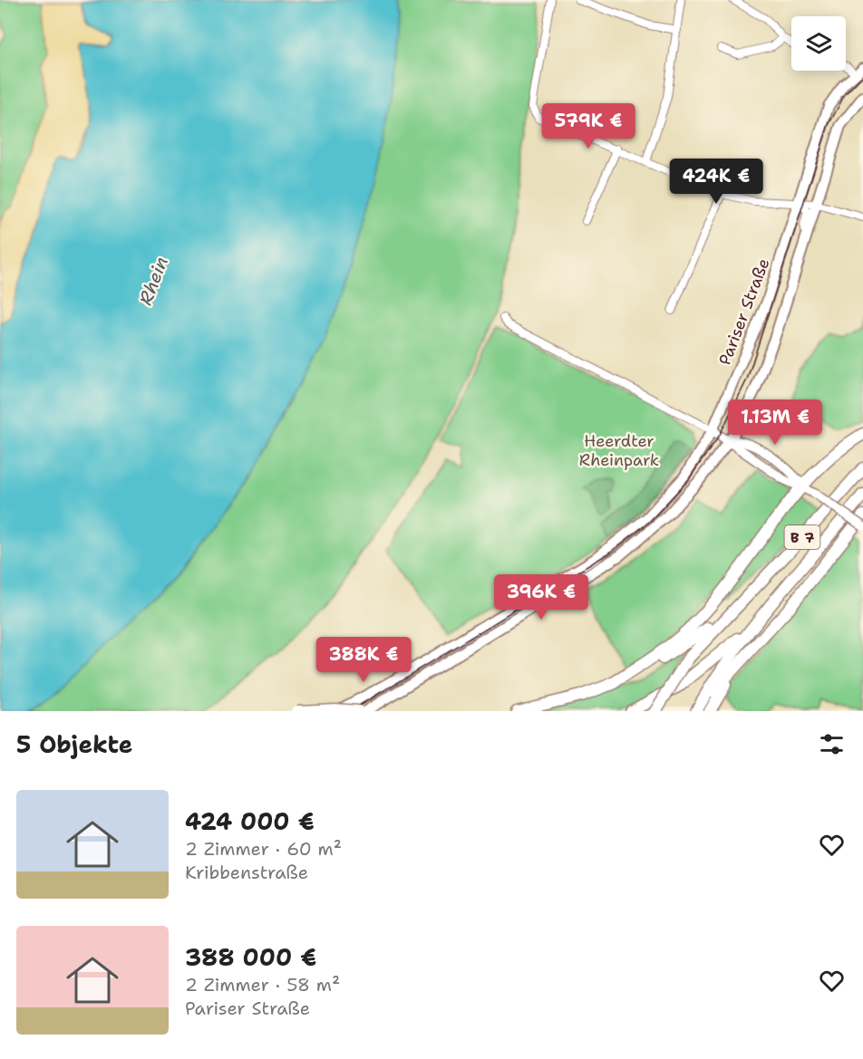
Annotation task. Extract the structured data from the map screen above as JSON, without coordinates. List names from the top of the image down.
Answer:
{
  "streets": {
    "highway": ["B 7"],
    "main road": ["Pariser Straße"]
  },
  "water": ["Rhein"],
  "parks": ["Heerdter Rheinpark"],
  "page": {
    "price": [
      "579K €",
      "424K €",
      "1.13M €",
      "396K €",
      "388K €"
    ],
    "heading": "5 Objekte",
    "list": [
      {
        "name": "424 000 €",
        "note": "2 Zimmer · 60 m² · Kribbenstraße"
      },
      {
        "name": "388 000 €",
        "note": "2 Zimmer · 58 m² · Pariser Straße"
      }
    ]
  }
}
